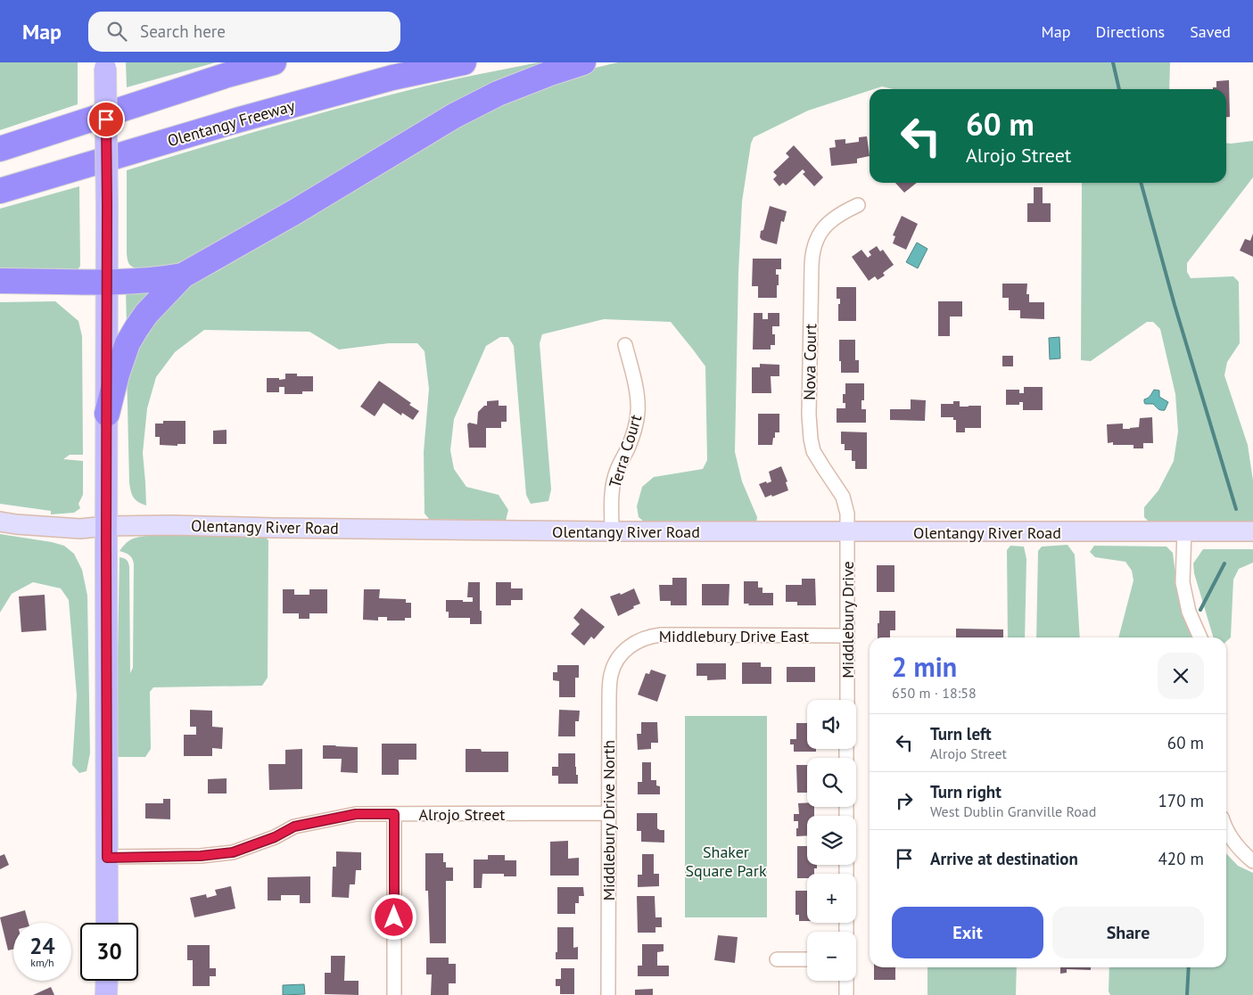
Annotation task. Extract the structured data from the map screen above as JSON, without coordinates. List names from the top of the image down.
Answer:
{
  "streets": {
    "highway": ["Olentangy Freeway"],
    "main road": ["Olentangy River Road"],
    "street": [
      "Nova Court",
      "Terra Court",
      "Middlebury Drive",
      "Middlebury Drive East",
      "Alrojo Street",
      "Middlebury Drive North"
    ]
  },
  "crossings": [
    ["Nova Court", "Olentangy River Road"],
    ["Nova Court", "Middlebury Drive"],
    ["Terra Court", "Olentangy River Road"],
    ["Olentangy River Road", "Middlebury Drive"],
    ["Middlebury Drive", "Middlebury Drive East"],
    ["Middlebury Drive East", "Middlebury Drive North"],
    ["Alrojo Street", "Middlebury Drive North"]
  ],
  "parks": ["Shaker Square Park"],
  "page": {
    "header": "Map",
    "search": "Search here",
    "nav": ["Map", "Directions", "Saved"],
    "turn": ["60 m", "Alrojo Street"],
    "heading": ["2 min", "650 m · 18:58"],
    "map_buttons": ["+", "−"],
    "list": [
      {
        "name": "Turn left",
        "note": "Alrojo Street",
        "value": "60 m"
      },
      {
        "name": "Turn right",
        "note": "West Dublin Granville Road",
        "value": "170 m"
      },
      {
        "name": "Arrive at destination",
        "value": "420 m"
      }
    ],
    "buttons": ["Exit", "Share"],
    "speed": "24 km/h",
    "limit": "30"
  }
}
